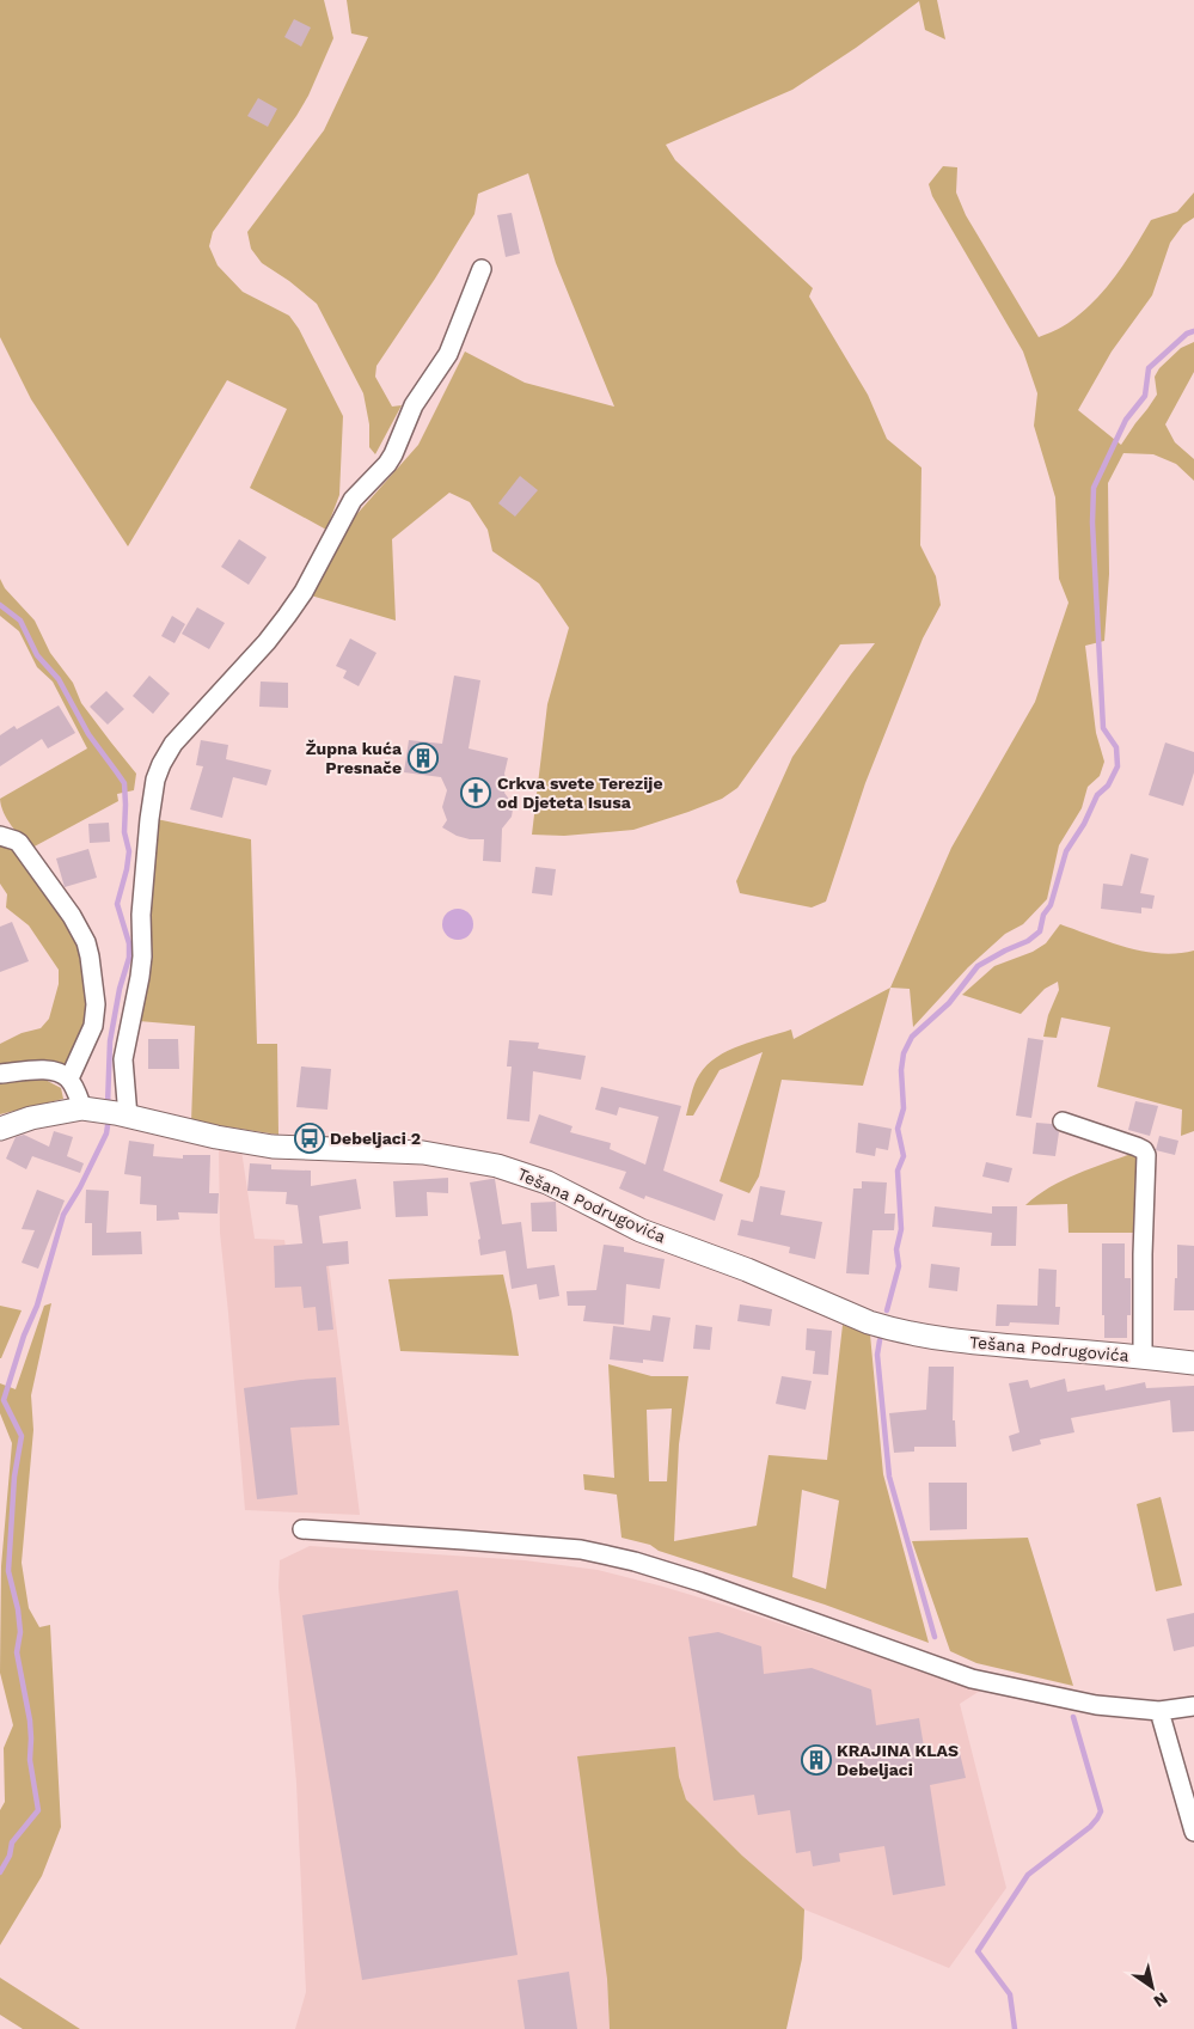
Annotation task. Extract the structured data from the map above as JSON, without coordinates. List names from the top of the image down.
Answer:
{
  "streets": {
    "street": ["Tešana Podrugovića"]
  },
  "places": {
    "building": ["Župna kuća Presnače", "KRAJINA KLAS Debeljaci"],
    "church": ["Crkva svete Terezije od Djeteta Isusa"],
    "bus stop": ["Debeljaci 2"]
  },
  "north": "bottom right"
}
